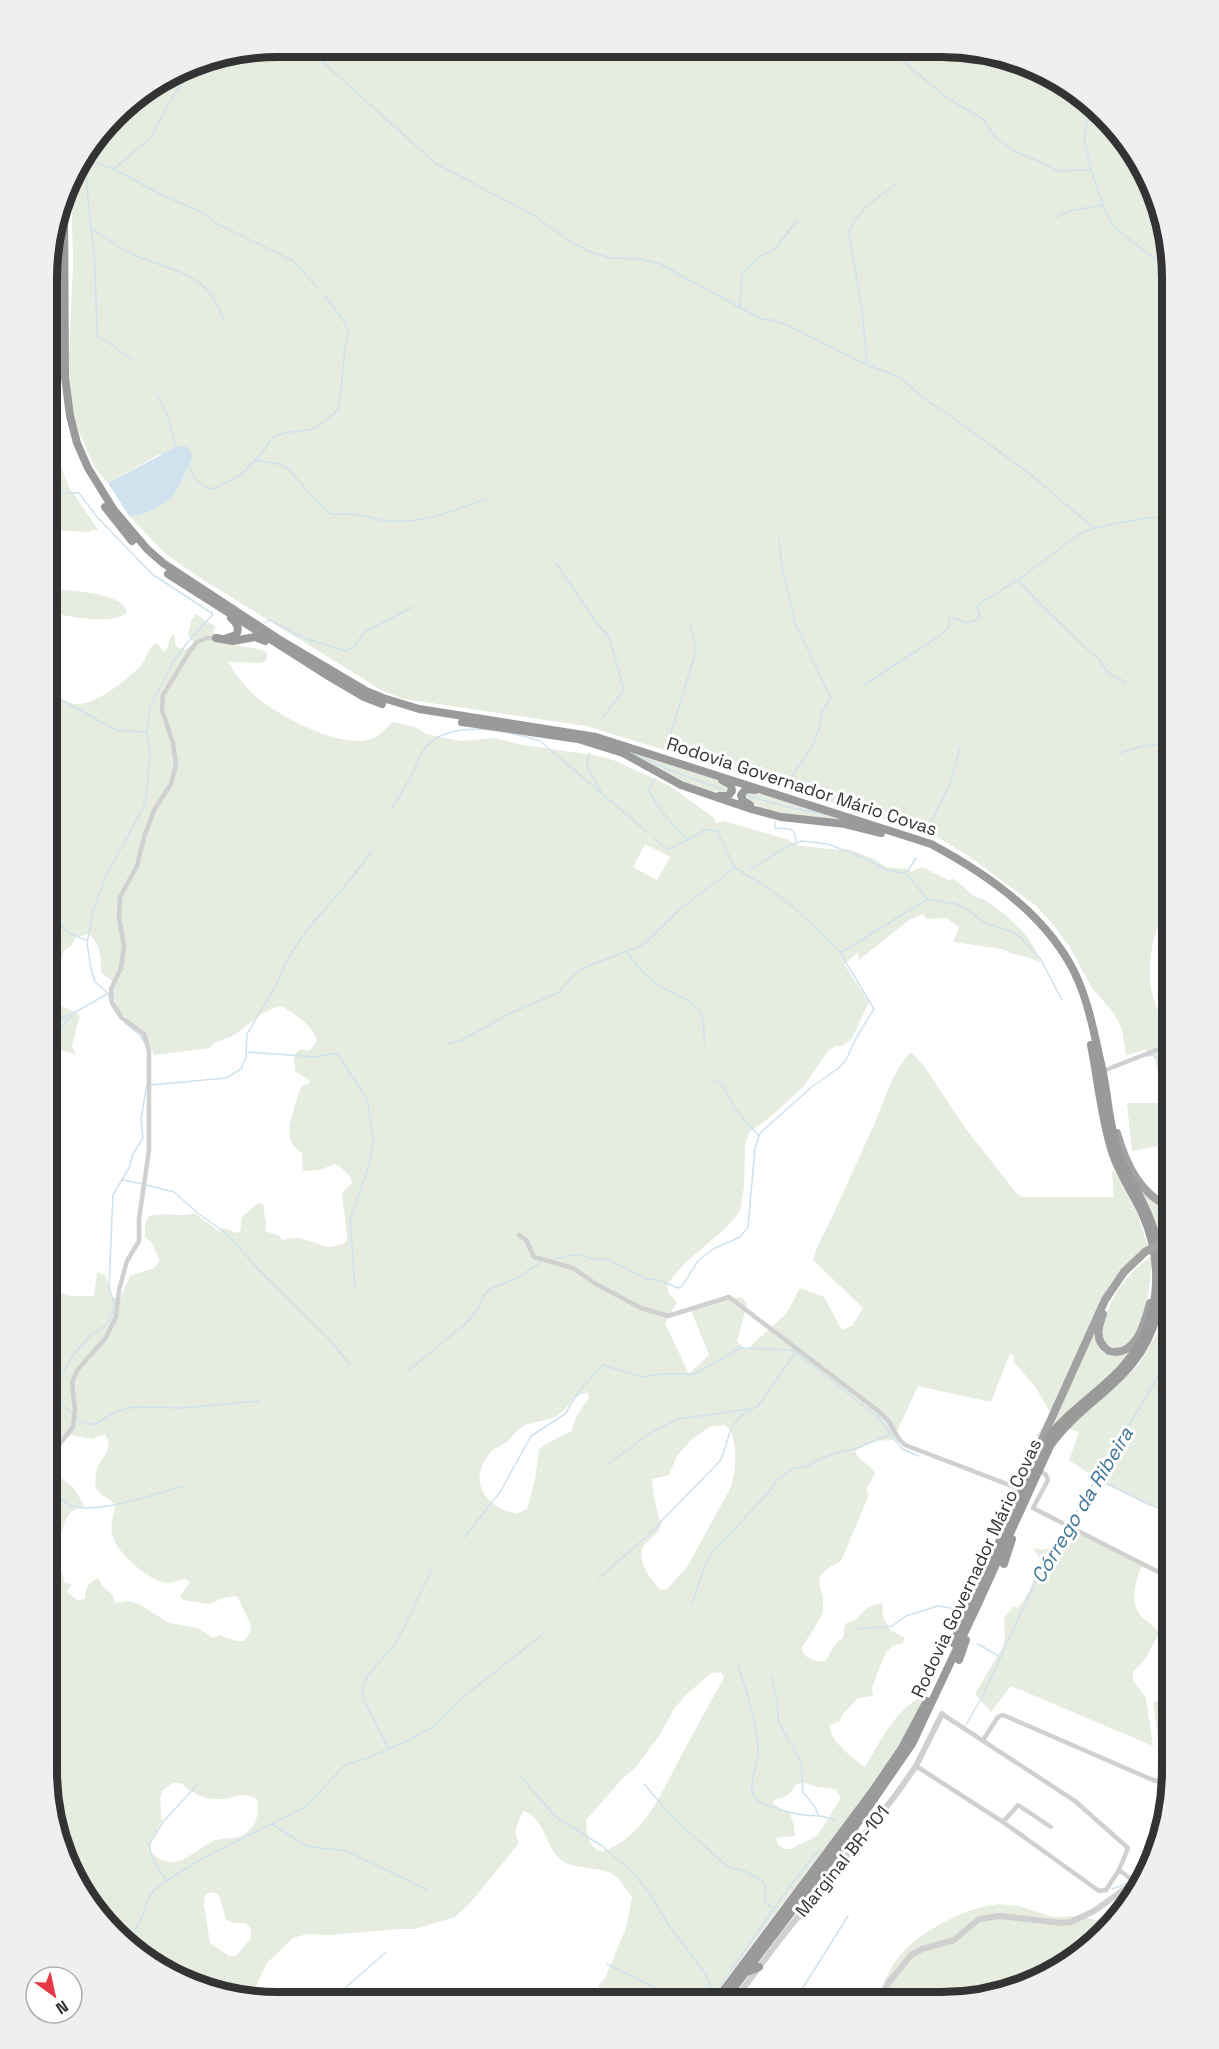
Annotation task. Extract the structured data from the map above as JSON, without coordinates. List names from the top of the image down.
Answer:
{
  "streets": {
    "highway": ["Rodovia Governador Mário Covas"],
    "street": ["Marginal BR-101"]
  },
  "crossings": [
    ["Rodovia Governador Mário Covas", "Marginal BR-101"]
  ],
  "water": ["Córrego da Ribeira"],
  "north": "bottom right"
}
